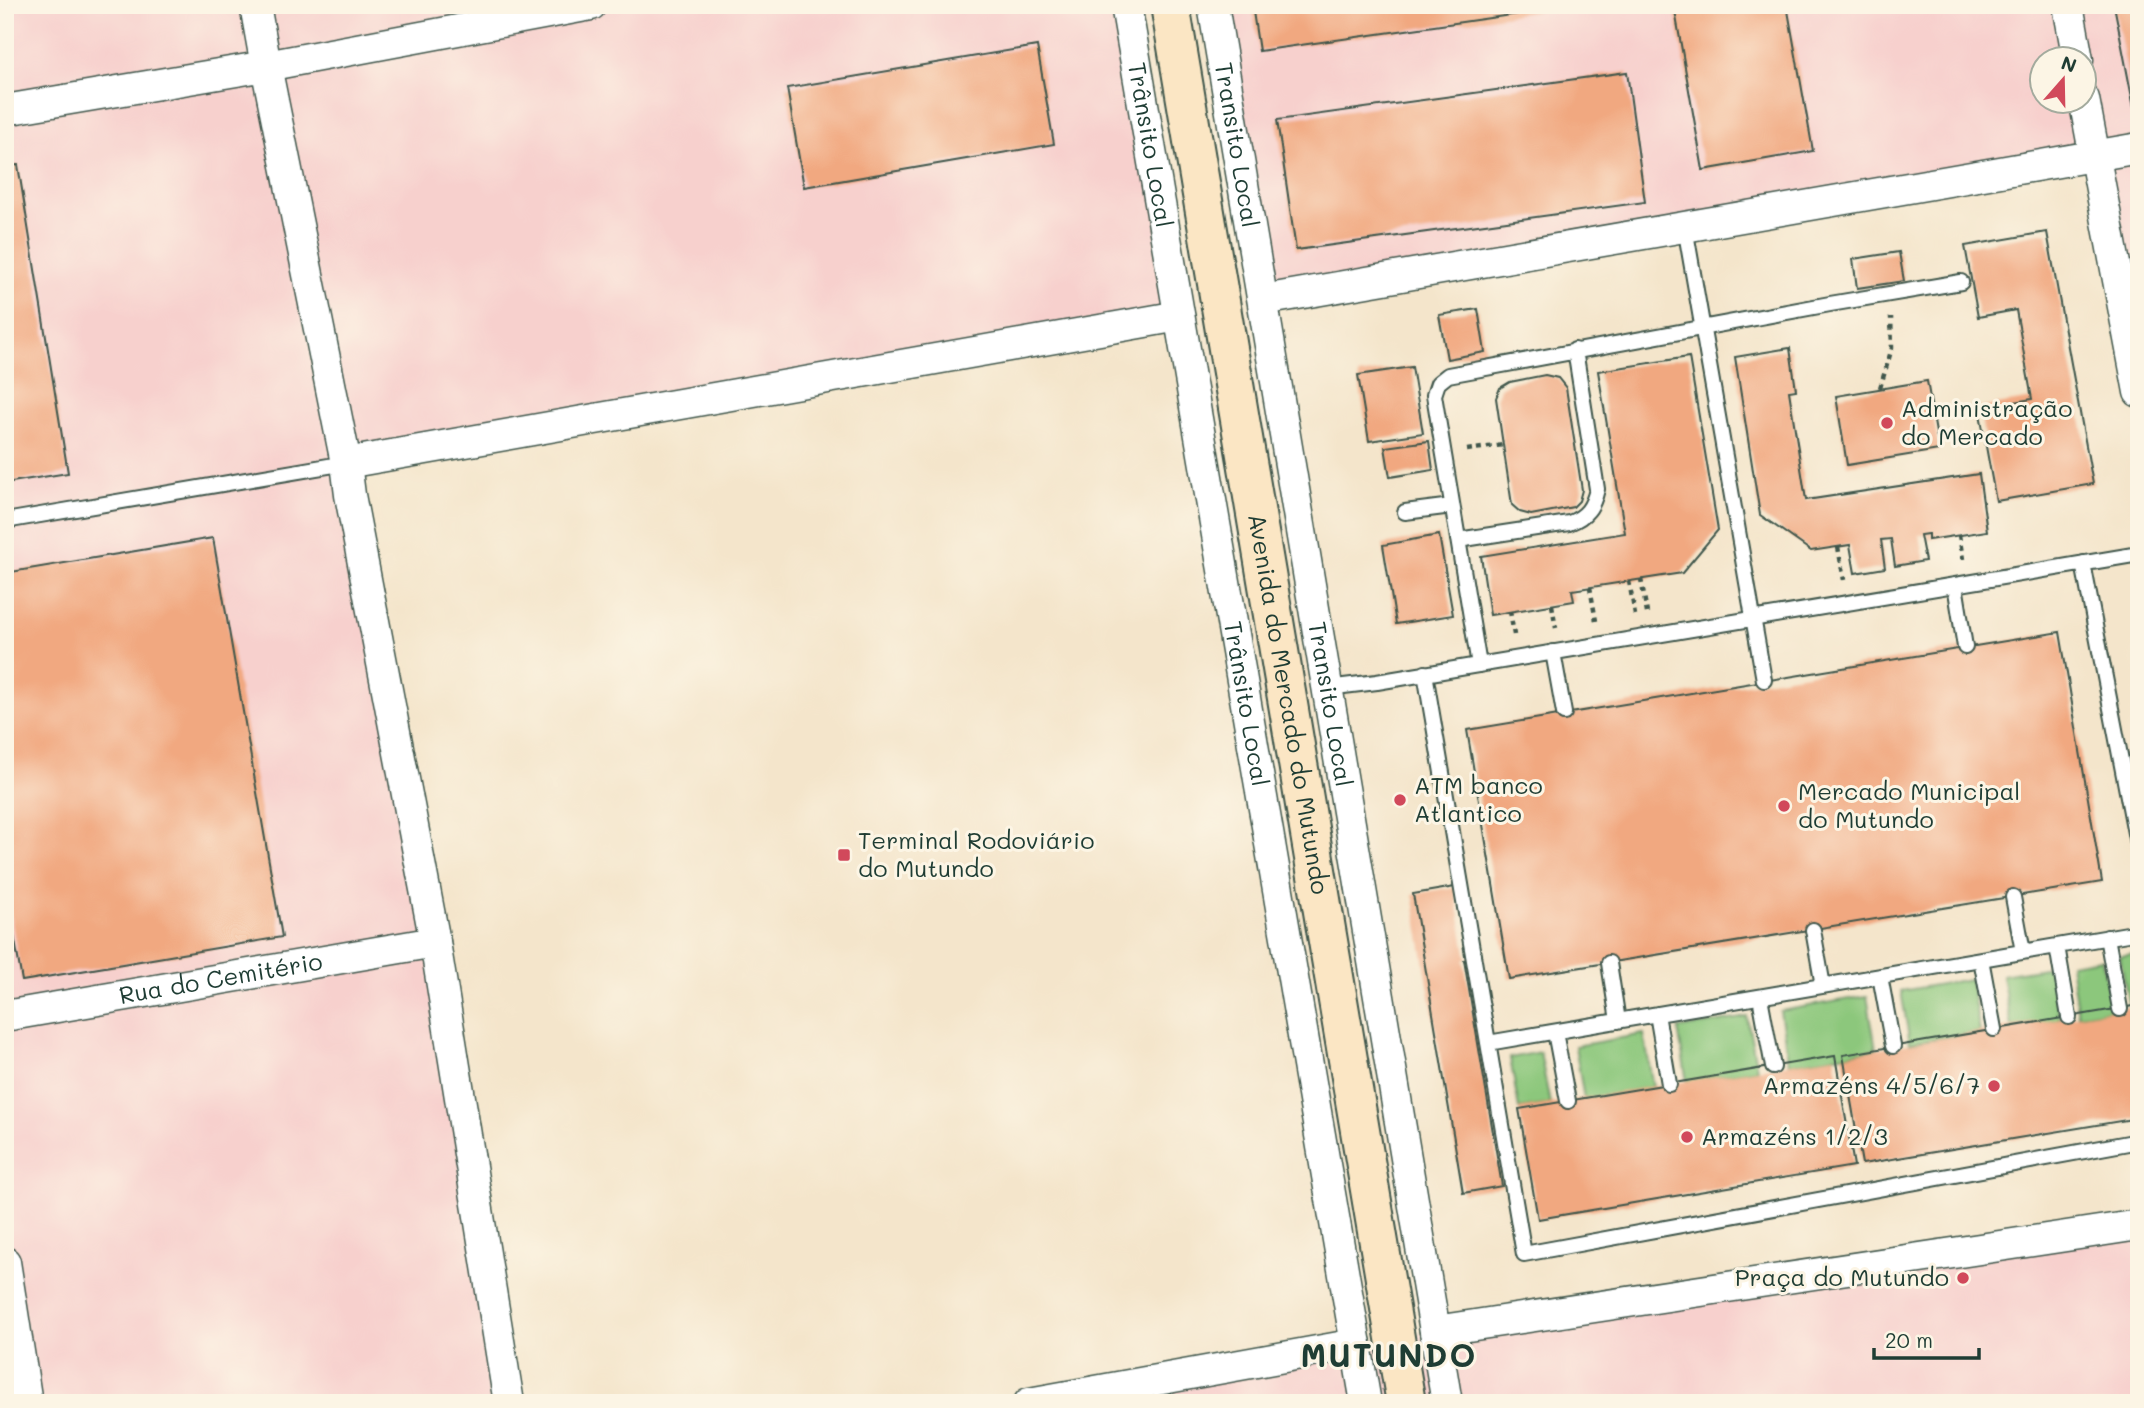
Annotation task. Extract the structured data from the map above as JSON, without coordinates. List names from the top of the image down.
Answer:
{
  "streets": {
    "main road": ["Avenida do Mercado do Mutundo"],
    "street": ["Trânsito Local", "Transito Local", "Rua do Cemitério"]
  },
  "districts": ["MUTUNDO"],
  "places": {
    "other": [
      "Administração do Mercado",
      "ATM banco Atlantico",
      "Mercado Municipal do Mutundo",
      "Armazéns 4/5/6/7",
      "Armazéns 1/2/3",
      "Praça do Mutundo"
    ],
    "transit": ["Terminal Rodoviário do Mutundo"]
  },
  "scale_bar": "20 m",
  "north": "top"
}
